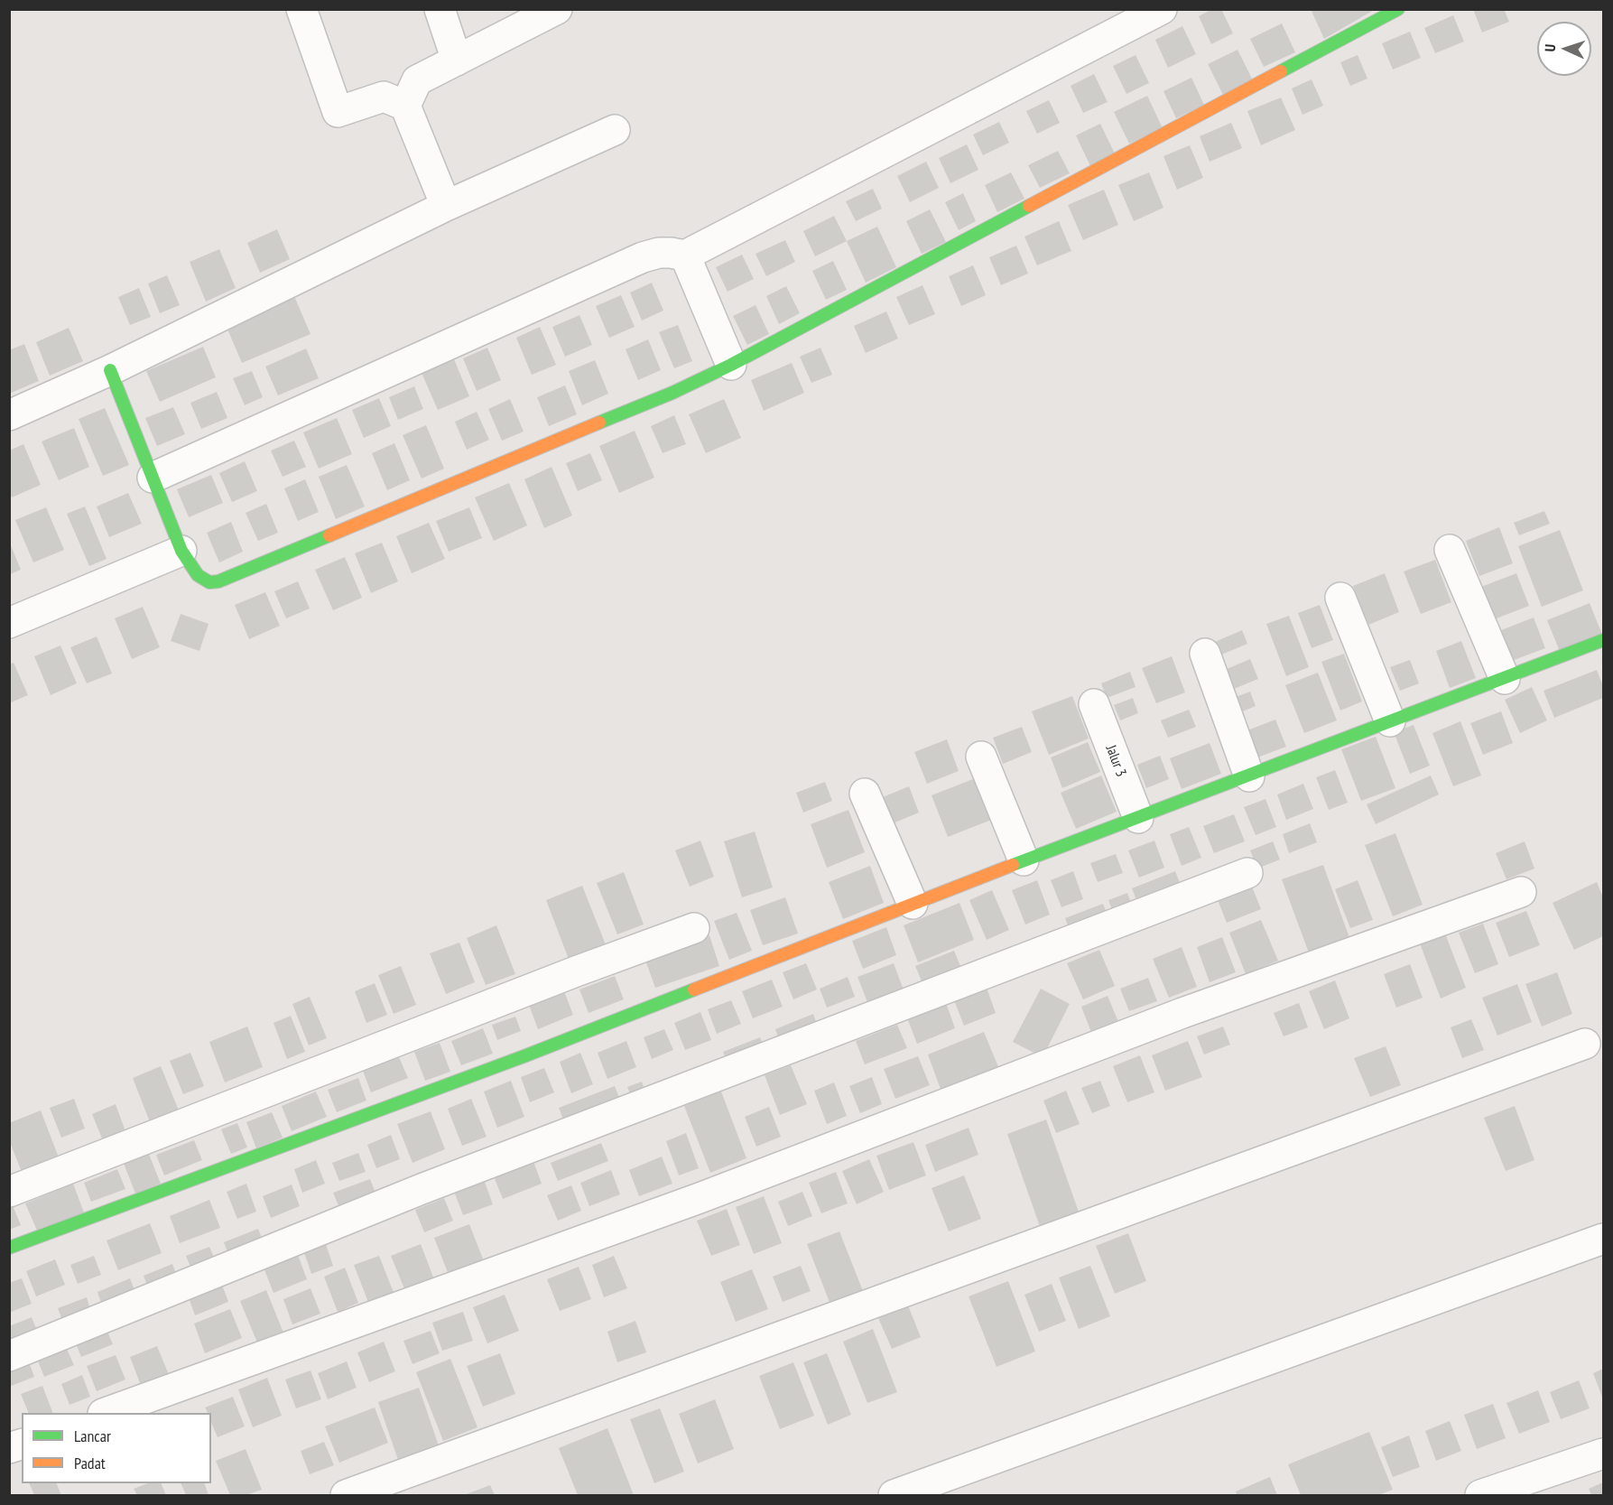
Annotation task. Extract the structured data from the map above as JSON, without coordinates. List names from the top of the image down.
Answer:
{
  "streets": {
    "street": ["Jalur 3"]
  },
  "legend": ["Lancar", "Padat"],
  "north": "left"
}
